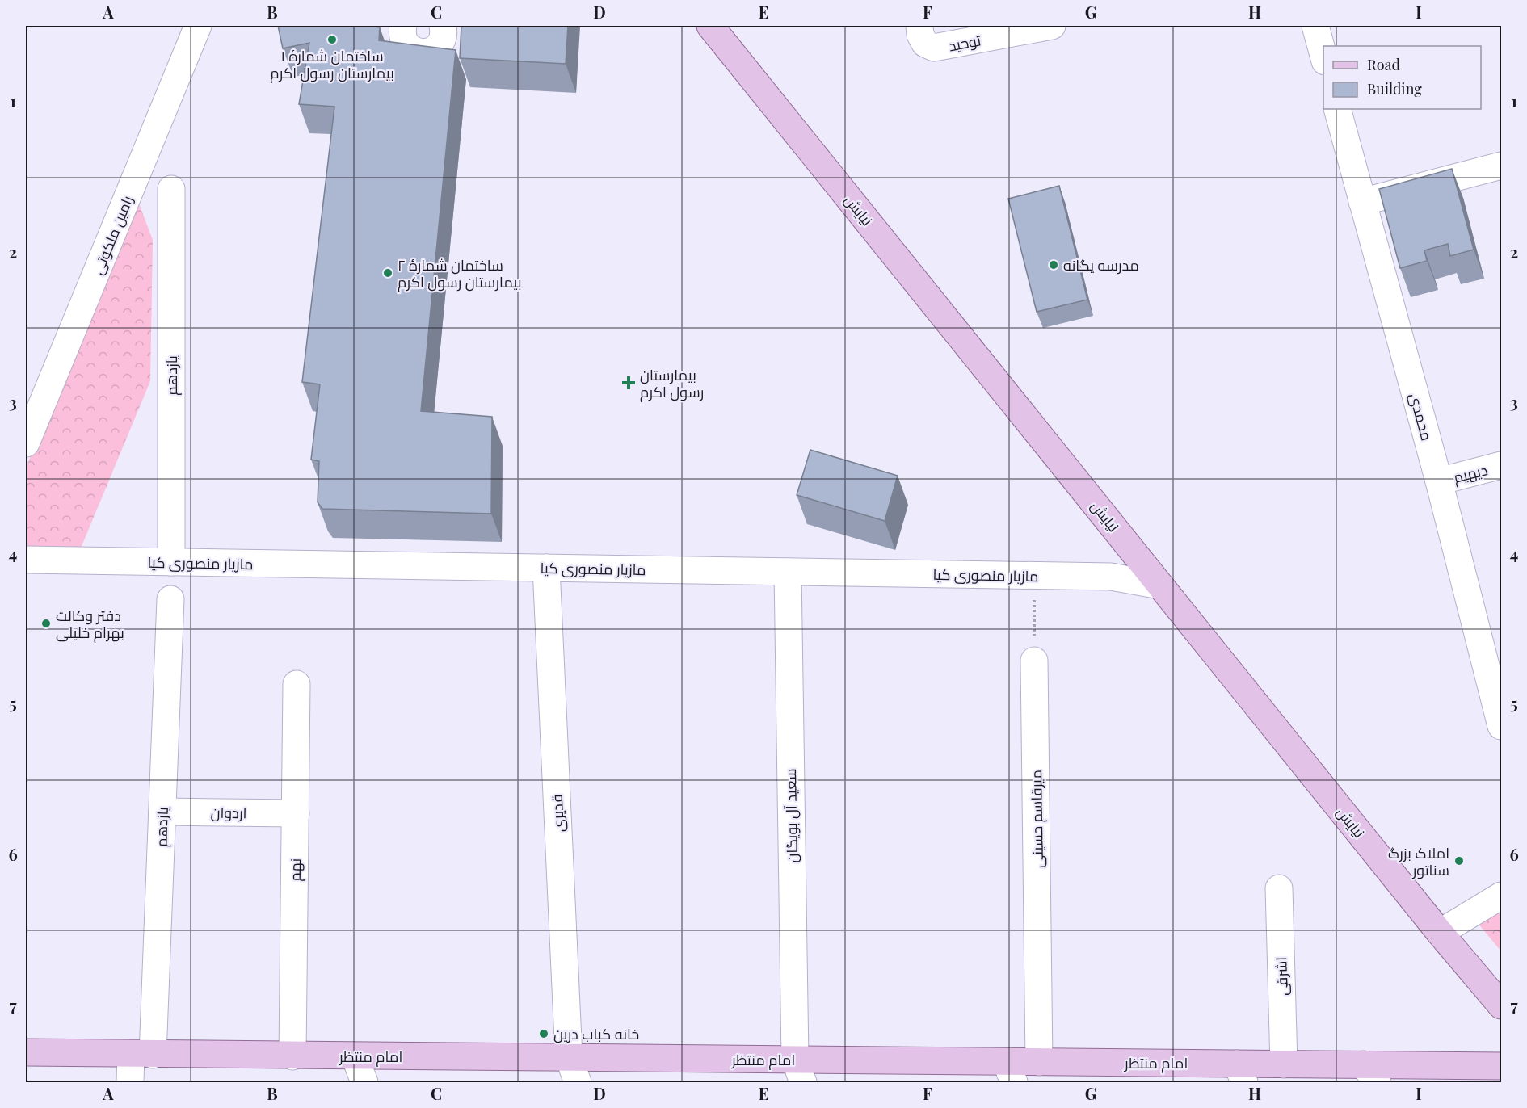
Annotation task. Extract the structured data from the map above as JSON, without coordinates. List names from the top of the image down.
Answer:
{
  "streets": {
    "main road": ["نیایش", "امام منتظر"],
    "street": [
      "توحید",
      "رامین ملکوتی",
      "یازدهم",
      "محمدی",
      "دیهیم",
      "مازیار منصوری کیا",
      "اردوان",
      "قدیری",
      "سعید آل بویگان",
      "میرقاسم حسینی",
      "نهم",
      "اشرقی"
    ]
  },
  "crossings": [
    ["نیایش", "مازیار منصوری کیا"],
    ["یازدهم", "مازیار منصوری کیا"],
    ["یازدهم", "اردوان"],
    ["یازدهم", "امام منتظر"],
    ["محمدی", "دیهیم"],
    ["مازیار منصوری کیا", "قدیری"],
    ["مازیار منصوری کیا", "سعید آل بویگان"],
    ["اردوان", "نهم"],
    ["قدیری", "امام منتظر"],
    ["سعید آل بویگان", "امام منتظر"],
    ["میرقاسم حسینی", "امام منتظر"],
    ["نهم", "امام منتظر"],
    ["اشرقی", "امام منتظر"]
  ],
  "places": {
    "other": [
      "ساختمان شمارهٔ ۱ بیمارستان رسول اکرم",
      "مدرسه یگانه",
      "ساختمان شمارهٔ ۲ بیمارستان رسول اکرم",
      "دفتر وکالت بهرام خلیلی",
      "املاک بزرگ سناتور",
      "خانه کباب درین"
    ],
    "health": ["بیمارستان رسول اکرم"]
  },
  "legend": ["Road", "Building"],
  "grid": {
    "columns": [
      "A",
      "B",
      "C",
      "D",
      "E",
      "F",
      "G",
      "H",
      "I"
    ],
    "rows": [
      "1",
      "2",
      "3",
      "4",
      "5",
      "6",
      "7"
    ]
  }
}
